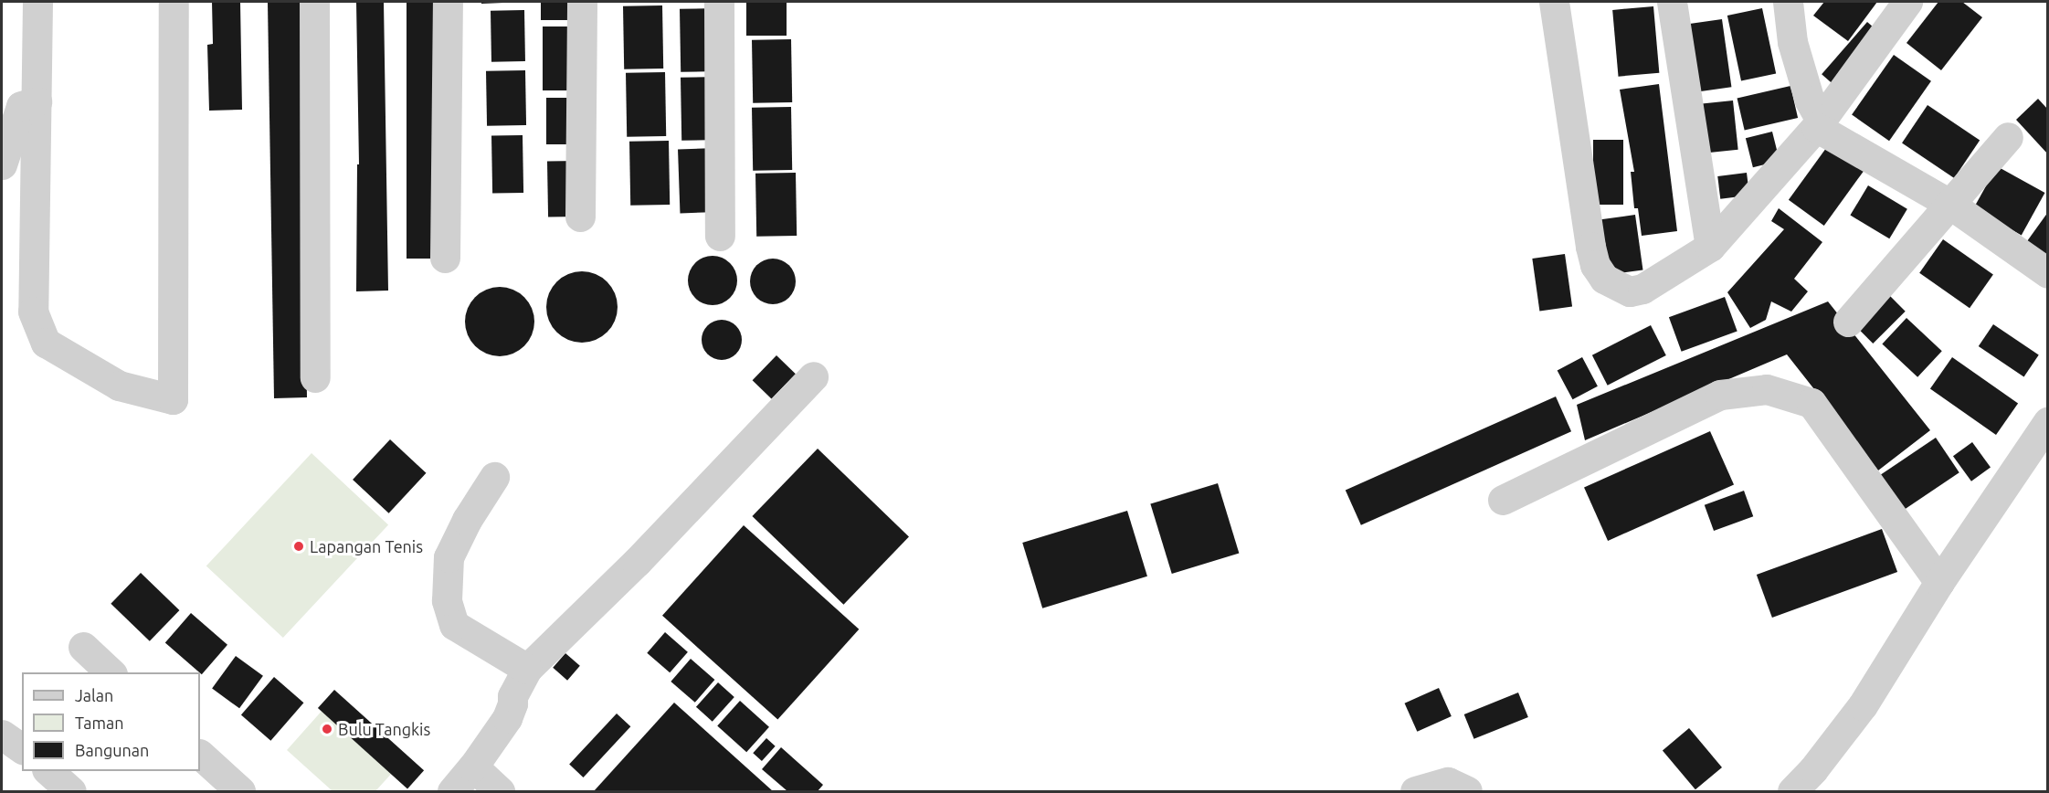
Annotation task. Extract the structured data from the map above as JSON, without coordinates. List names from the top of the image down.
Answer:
{
  "places": ["Lapangan Tenis", "Bulu Tangkis"],
  "legend": ["Jalan", "Taman", "Bangunan"]
}
